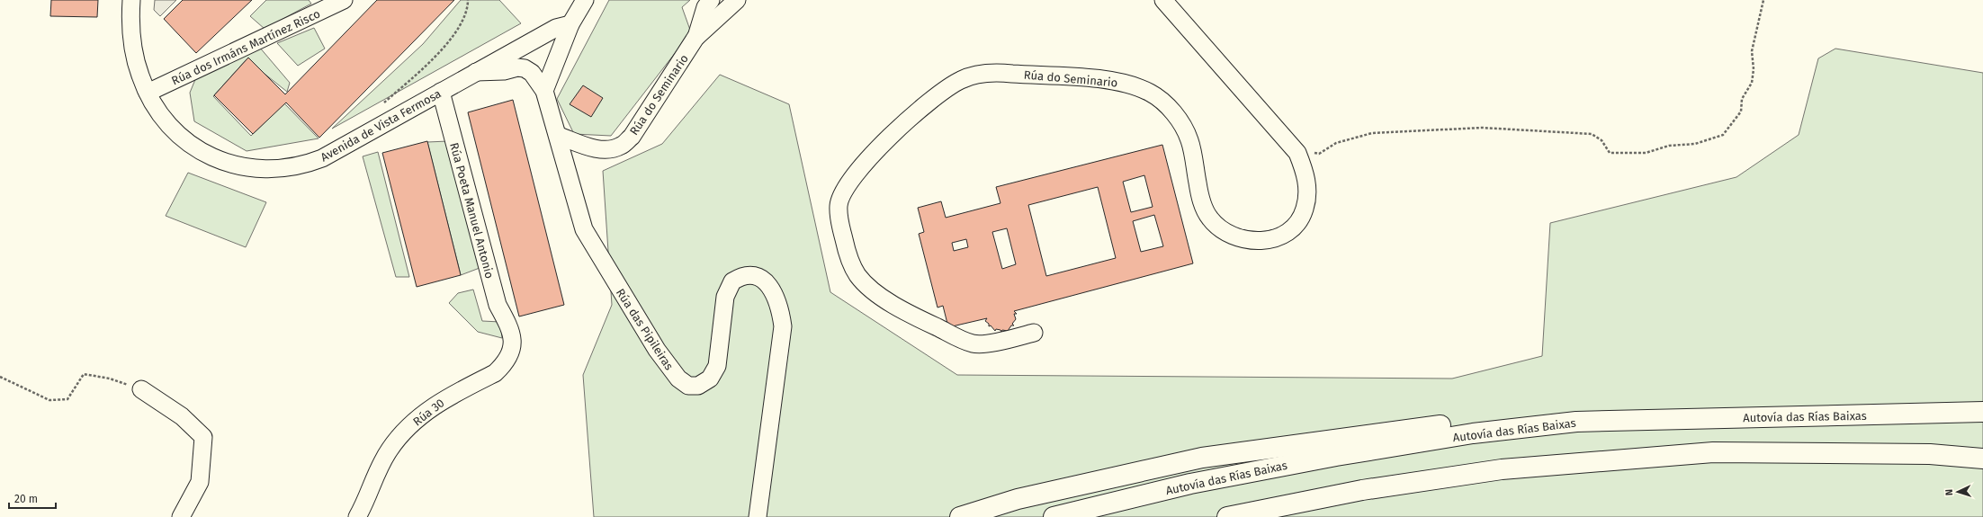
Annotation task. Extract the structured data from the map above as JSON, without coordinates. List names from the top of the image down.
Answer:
{
  "streets": {
    "highway": ["Autovía das Rías Baixas"],
    "street": [
      "Rúa dos Irmáns Martínez Risco",
      "Rúa do Seminario",
      "Avenida de Vista Fermosa",
      "Rúa Poeta Manuel Antonio",
      "Rúa das Pipileiras",
      "Rúa 30"
    ]
  },
  "crossings": [
    ["Rúa dos Irmáns Martínez Risco", "Avenida de Vista Fermosa"],
    ["Rúa do Seminario", "Rúa das Pipileiras"],
    ["Avenida de Vista Fermosa", "Rúa Poeta Manuel Antonio"],
    ["Rúa Poeta Manuel Antonio", "Rúa 30"]
  ],
  "scale_bar": "20 m",
  "north": "left"
}
